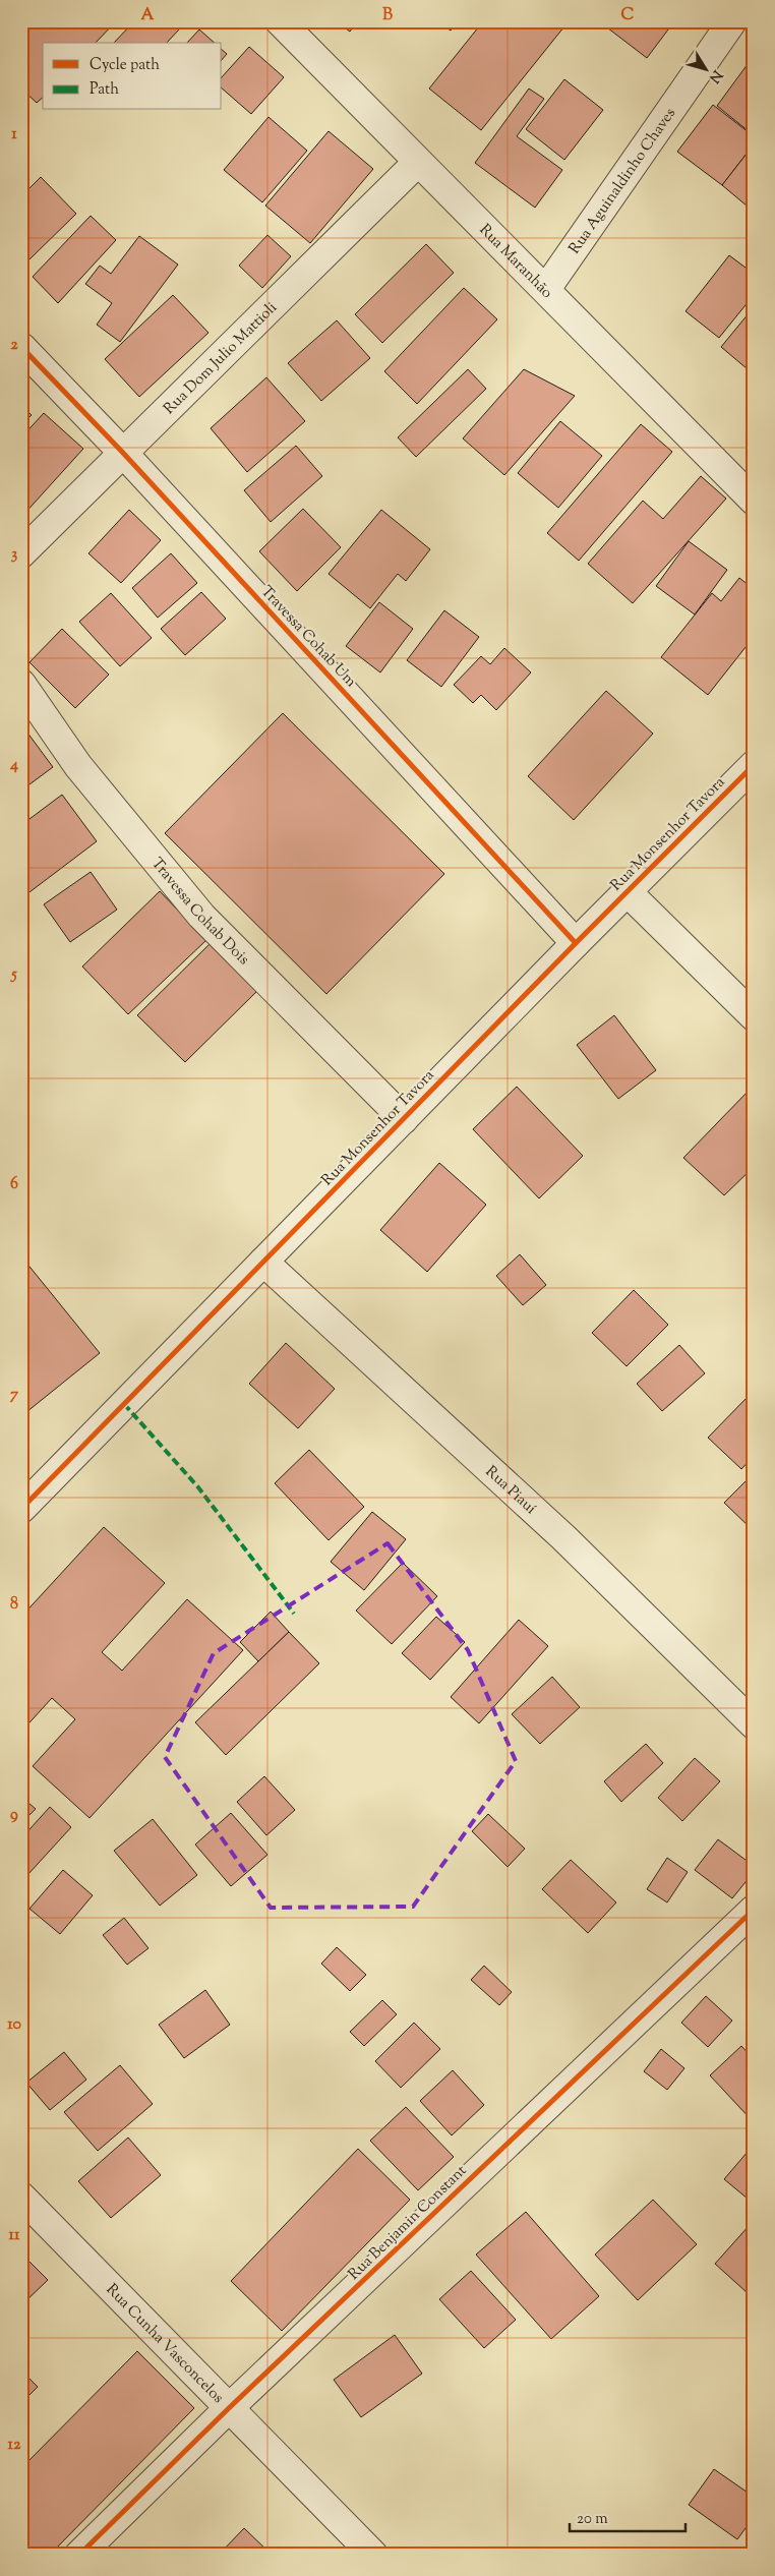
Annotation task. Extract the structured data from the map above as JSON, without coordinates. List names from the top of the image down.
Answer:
{
  "streets": {
    "street": [
      "Rua Aguinaldinho Chaves",
      "Rua Maranhão",
      "Rua Dom Julio Mattioli",
      "Travessa Cohab Um",
      "Rua Monsenhor Tavora",
      "Travessa Cohab Dois",
      "Rua Piauí",
      "Rua Benjamin Constant",
      "Rua Cunha Vasconcelos"
    ]
  },
  "crossings": [
    ["Rua Aguinaldinho Chaves", "Rua Maranhão"],
    ["Rua Maranhão", "Rua Dom Julio Mattioli"],
    ["Rua Dom Julio Mattioli", "Travessa Cohab Um"],
    ["Travessa Cohab Um", "Rua Monsenhor Tavora"],
    ["Rua Monsenhor Tavora", "Travessa Cohab Dois"],
    ["Rua Monsenhor Tavora", "Rua Piauí"],
    ["Rua Benjamin Constant", "Rua Cunha Vasconcelos"]
  ],
  "legend": ["Cycle path", "Path"],
  "scale_bar": "20 m",
  "north": "bottom right",
  "grid": {
    "columns": ["A", "B", "C"],
    "rows": [
      "1",
      "2",
      "3",
      "4",
      "5",
      "6",
      "7",
      "8",
      "9",
      "10",
      "11",
      "12"
    ]
  }
}
